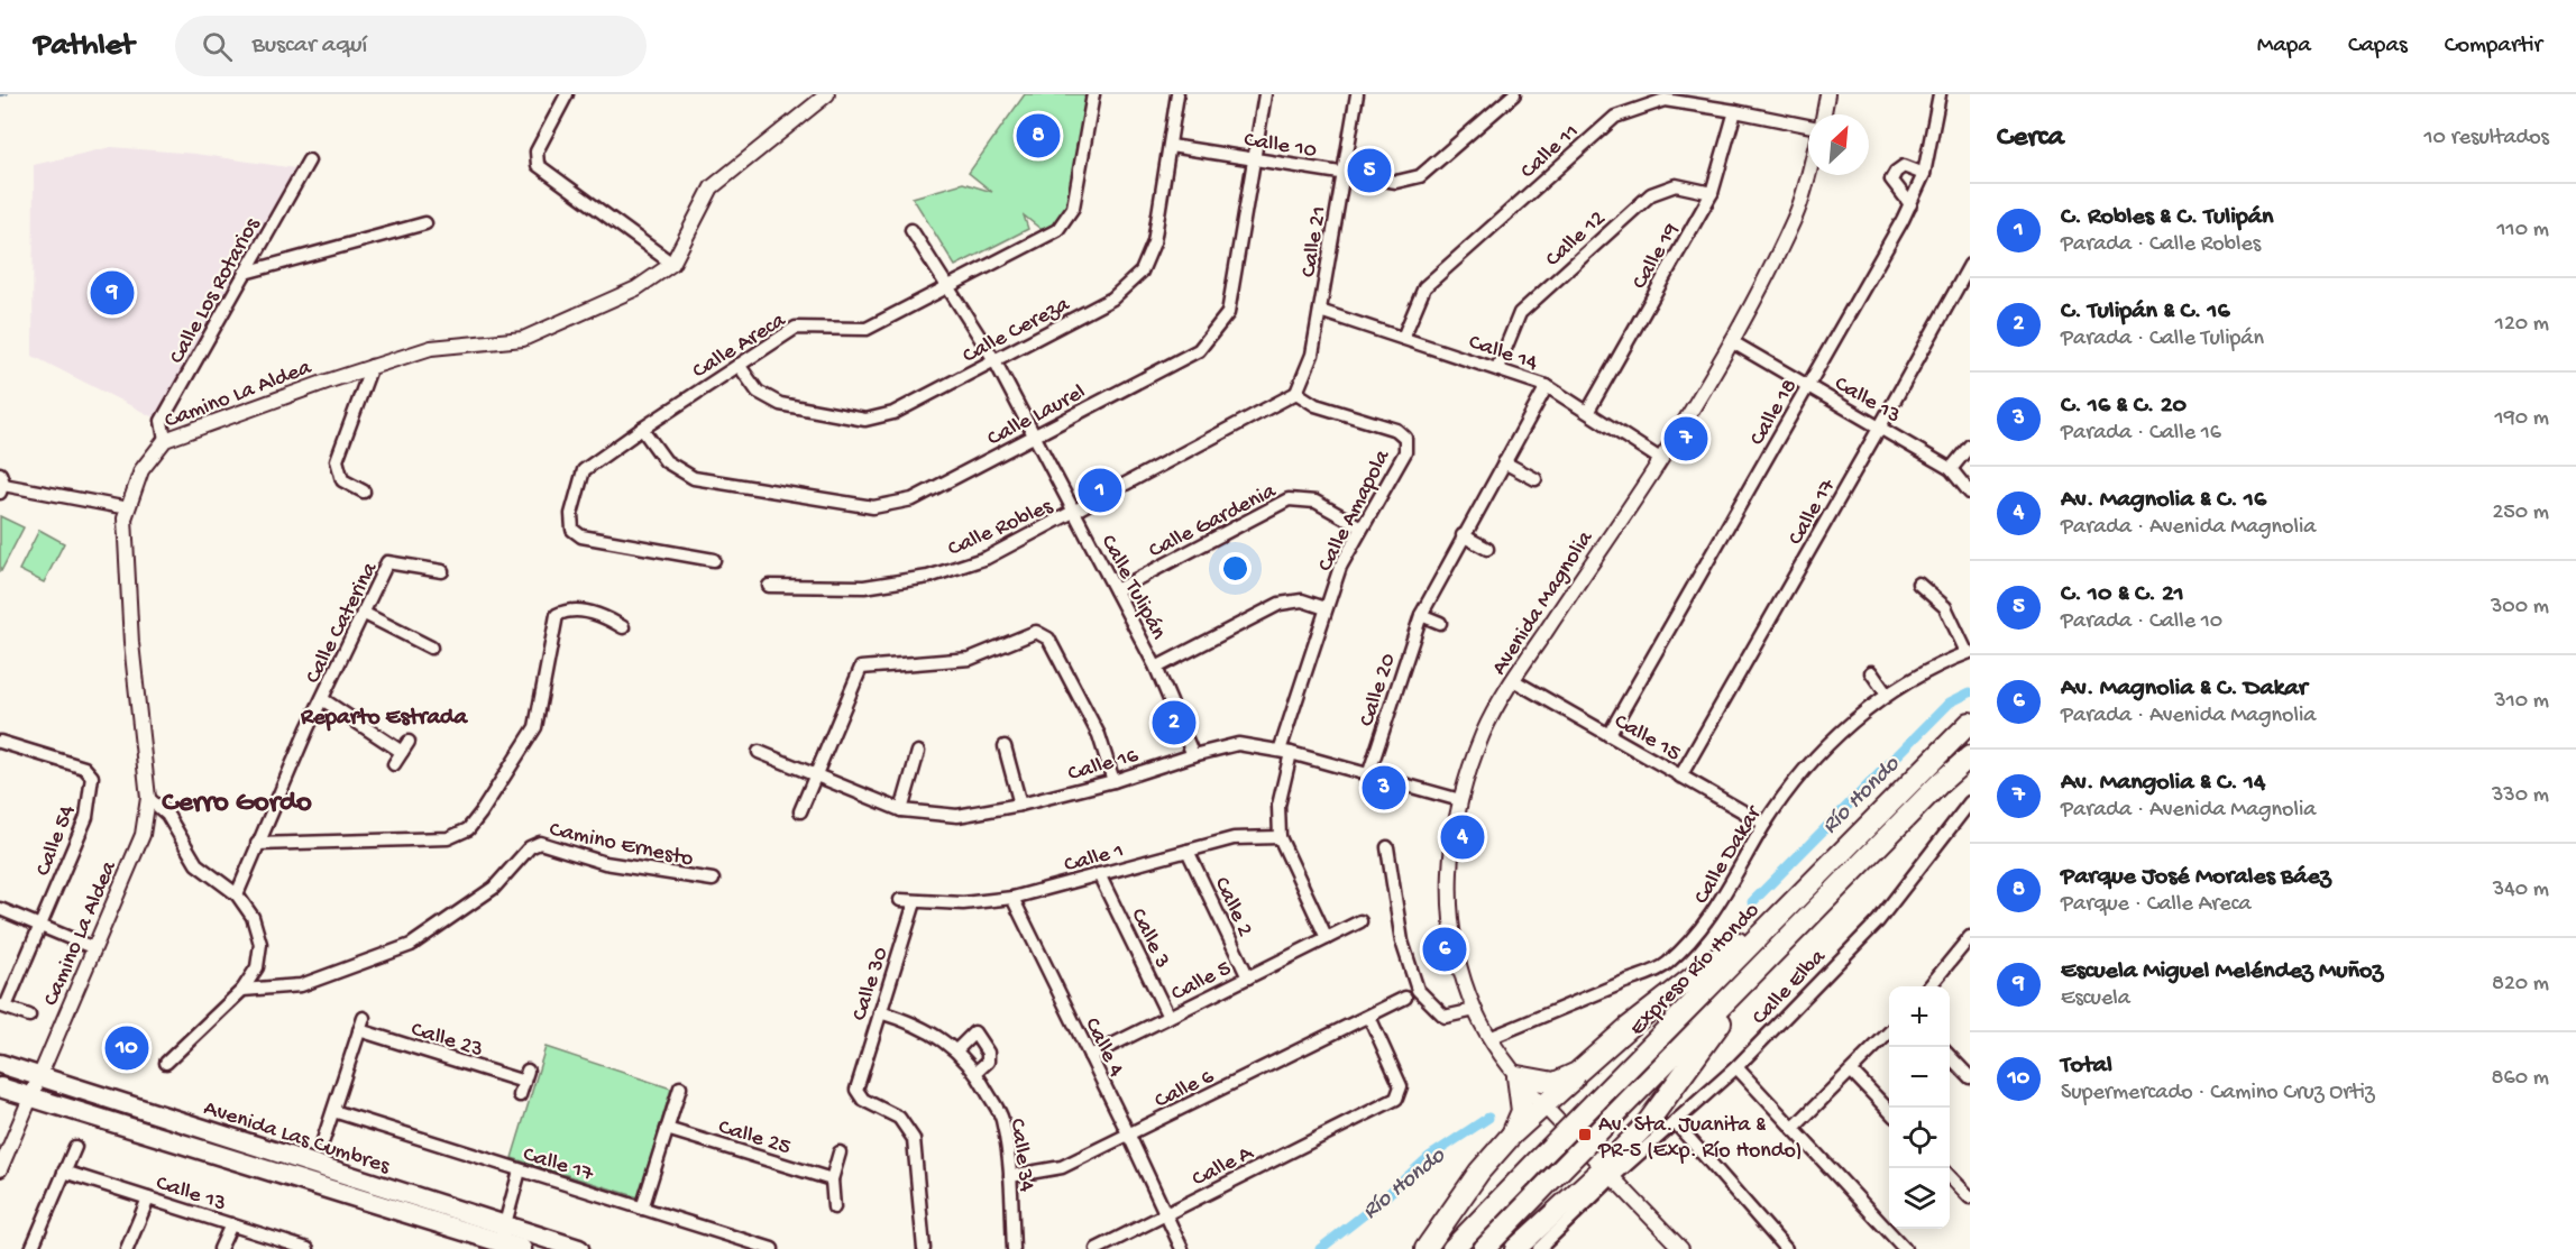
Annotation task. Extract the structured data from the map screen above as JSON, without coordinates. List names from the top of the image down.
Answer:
{
  "streets": {
    "highway": ["Expreso Río Hondo", "Avenida Las Cumbres"],
    "street": [
      "Calle 10",
      "Calle 11",
      "Calle 12",
      "Calle 21",
      "Calle 19",
      "Calle Los Rotarios",
      "Calle Cereza",
      "Calle Areca",
      "Calle 14",
      "Camino La Aldea",
      "Calle 13",
      "Calle 18",
      "Calle Laurel",
      "Calle Amapola",
      "Calle 17",
      "Calle Gardenia",
      "Calle Robles",
      "Calle Tulipán",
      "Avenida Magnolia",
      "Calle Caterina",
      "Calle 20",
      "Calle 15",
      "Calle 16",
      "Calle 54",
      "Camino Ernesto",
      "Calle Dakar",
      "Calle 1",
      "Calle 2",
      "Calle 3",
      "Calle 5",
      "Calle 30",
      "Calle Elba",
      "Calle 23",
      "Calle 4",
      "Calle 6",
      "Calle 25",
      "Calle 34",
      "Calle A"
    ]
  },
  "crossings": [
    ["Calle 10", "Calle 21"],
    ["Calle 10", "Calle Cereza"],
    ["Calle 10", "Calle Laurel"],
    ["Calle 11", "Calle 19"],
    ["Calle 11", "Calle 14"],
    ["Calle 12", "Calle 19"],
    ["Calle 12", "Calle 14"],
    ["Calle 21", "Calle 14"],
    ["Calle 21", "Calle Amapola"],
    ["Calle 21", "Calle Robles"],
    ["Calle 19", "Calle 14"],
    ["Calle Los Rotarios", "Camino La Aldea"],
    ["Calle Cereza", "Calle Areca"],
    ["Calle Cereza", "Calle Tulipán"],
    ["Calle Areca", "Calle Laurel"],
    ["Calle Areca", "Calle Tulipán"],
    ["Calle 14", "Avenida Magnolia"],
    ["Calle 14", "Calle 20"],
    ["Camino La Aldea", "Avenida Las Cumbres"],
    ["Calle 13", "Calle 18"],
    ["Calle 13", "Calle 17"],
    ["Calle 13", "Avenida Magnolia"],
    ["Calle 18", "Calle 15"],
    ["Calle Laurel", "Calle Tulipán"],
    ["Calle Amapola", "Calle Gardenia"],
    ["Calle Amapola", "Calle Robles"],
    ["Calle Amapola", "Calle 16"],
    ["Calle Amapola", "Calle 1"],
    ["Calle 17", "Calle 15"],
    ["Calle 17", "Calle 23"],
    ["Calle Gardenia", "Calle Tulipán"],
    ["Calle Robles", "Calle Tulipán"],
    ["Calle Tulipán", "Calle 16"],
    ["Avenida Magnolia", "Calle 15"],
    ["Avenida Magnolia", "Calle 16"],
    ["Avenida Magnolia", "Calle Dakar"],
    ["Avenida Magnolia", "Calle Elba"],
    ["Calle 20", "Calle 16"],
    ["Calle 15", "Calle Dakar"],
    ["Calle 1", "Calle 2"],
    ["Calle 1", "Calle 3"],
    ["Calle 1", "Calle 30"],
    ["Calle 1", "Calle 4"],
    ["Calle 2", "Calle 5"],
    ["Calle 3", "Calle 5"],
    ["Calle 5", "Calle 4"],
    ["Calle 30", "Calle 34"],
    ["Calle 4", "Calle 6"],
    ["Calle 4", "Calle A"],
    ["Calle 6", "Calle 34"],
    ["Calle 6", "Calle A"]
  ],
  "districts": ["Reparto Estrada", "Cerro Gordo"],
  "water": ["Río Hondo"],
  "places": {
    "transit": ["Av. Sta. Juanita & PR-5 (Exp. Río Hondo)"]
  },
  "north": "top right",
  "page": {
    "header": "Pathlet",
    "search": "Buscar aquí",
    "nav": ["Mapa", "Capas", "Compartir"],
    "heading": ["Cerca", "10 resultados"],
    "pins": [
      "8",
      "5",
      "9",
      "7",
      "1",
      "2",
      "3",
      "4",
      "6",
      "10"
    ],
    "list": [
      {
        "mark": "1",
        "name": "C. Robles & C. Tulipán",
        "note": "Parada · Calle Robles",
        "value": "110 m"
      },
      {
        "mark": "2",
        "name": "C. Tulipán & C. 16",
        "note": "Parada · Calle Tulipán",
        "value": "120 m"
      },
      {
        "mark": "3",
        "name": "C. 16 & C. 20",
        "note": "Parada · Calle 16",
        "value": "190 m"
      },
      {
        "mark": "4",
        "name": "Av. Magnolia & C. 16",
        "note": "Parada · Avenida Magnolia",
        "value": "250 m"
      },
      {
        "mark": "5",
        "name": "C. 10 & C. 21",
        "note": "Parada · Calle 10",
        "value": "300 m"
      },
      {
        "mark": "6",
        "name": "Av. Magnolia & C. Dakar",
        "note": "Parada · Avenida Magnolia",
        "value": "310 m"
      },
      {
        "mark": "7",
        "name": "Av. Mangolia & C. 14",
        "note": "Parada · Avenida Magnolia",
        "value": "330 m"
      },
      {
        "mark": "8",
        "name": "Parque José Morales Báez",
        "note": "Parque · Calle Areca",
        "value": "340 m"
      },
      {
        "mark": "9",
        "name": "Escuela Miguel Meléndez Muñoz",
        "note": "Escuela",
        "value": "820 m"
      },
      {
        "mark": "10",
        "name": "Total",
        "note": "Supermercado · Camino Cruz Ortiz",
        "value": "860 m"
      }
    ],
    "map_buttons": ["+", "−"]
  }
}
